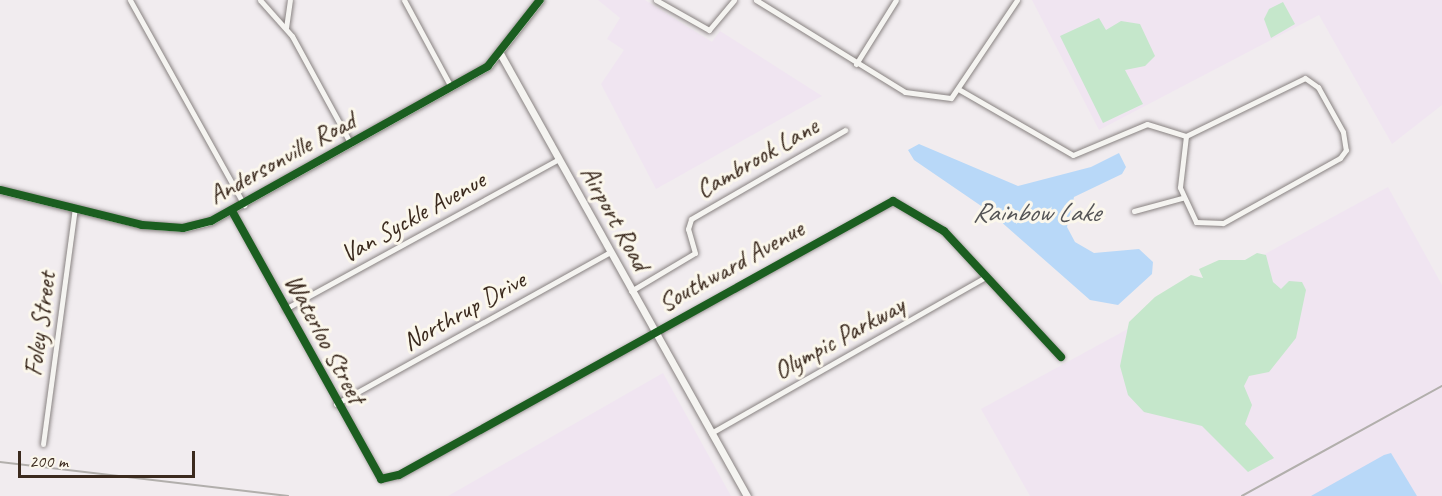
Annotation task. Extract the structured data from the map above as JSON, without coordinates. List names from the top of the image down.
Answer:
{
  "streets": {
    "street": [
      "Andersonville Road",
      "Cambrook Lane",
      "Van Syckle Avenue",
      "Airport Road",
      "Southward Avenue",
      "Northrup Drive",
      "Foley Street",
      "Olympic Parkway",
      "Waterloo Street"
    ]
  },
  "crossings": [
    ["Andersonville Road", "Airport Road"],
    ["Andersonville Road", "Foley Street"],
    ["Andersonville Road", "Waterloo Street"],
    ["Cambrook Lane", "Airport Road"],
    ["Van Syckle Avenue", "Airport Road"],
    ["Van Syckle Avenue", "Waterloo Street"],
    ["Airport Road", "Southward Avenue"],
    ["Airport Road", "Northrup Drive"],
    ["Airport Road", "Olympic Parkway"],
    ["Southward Avenue", "Olympic Parkway"],
    ["Southward Avenue", "Waterloo Street"],
    ["Northrup Drive", "Waterloo Street"]
  ],
  "water": ["Rainbow Lake"],
  "scale_bar": "200 m"
}
